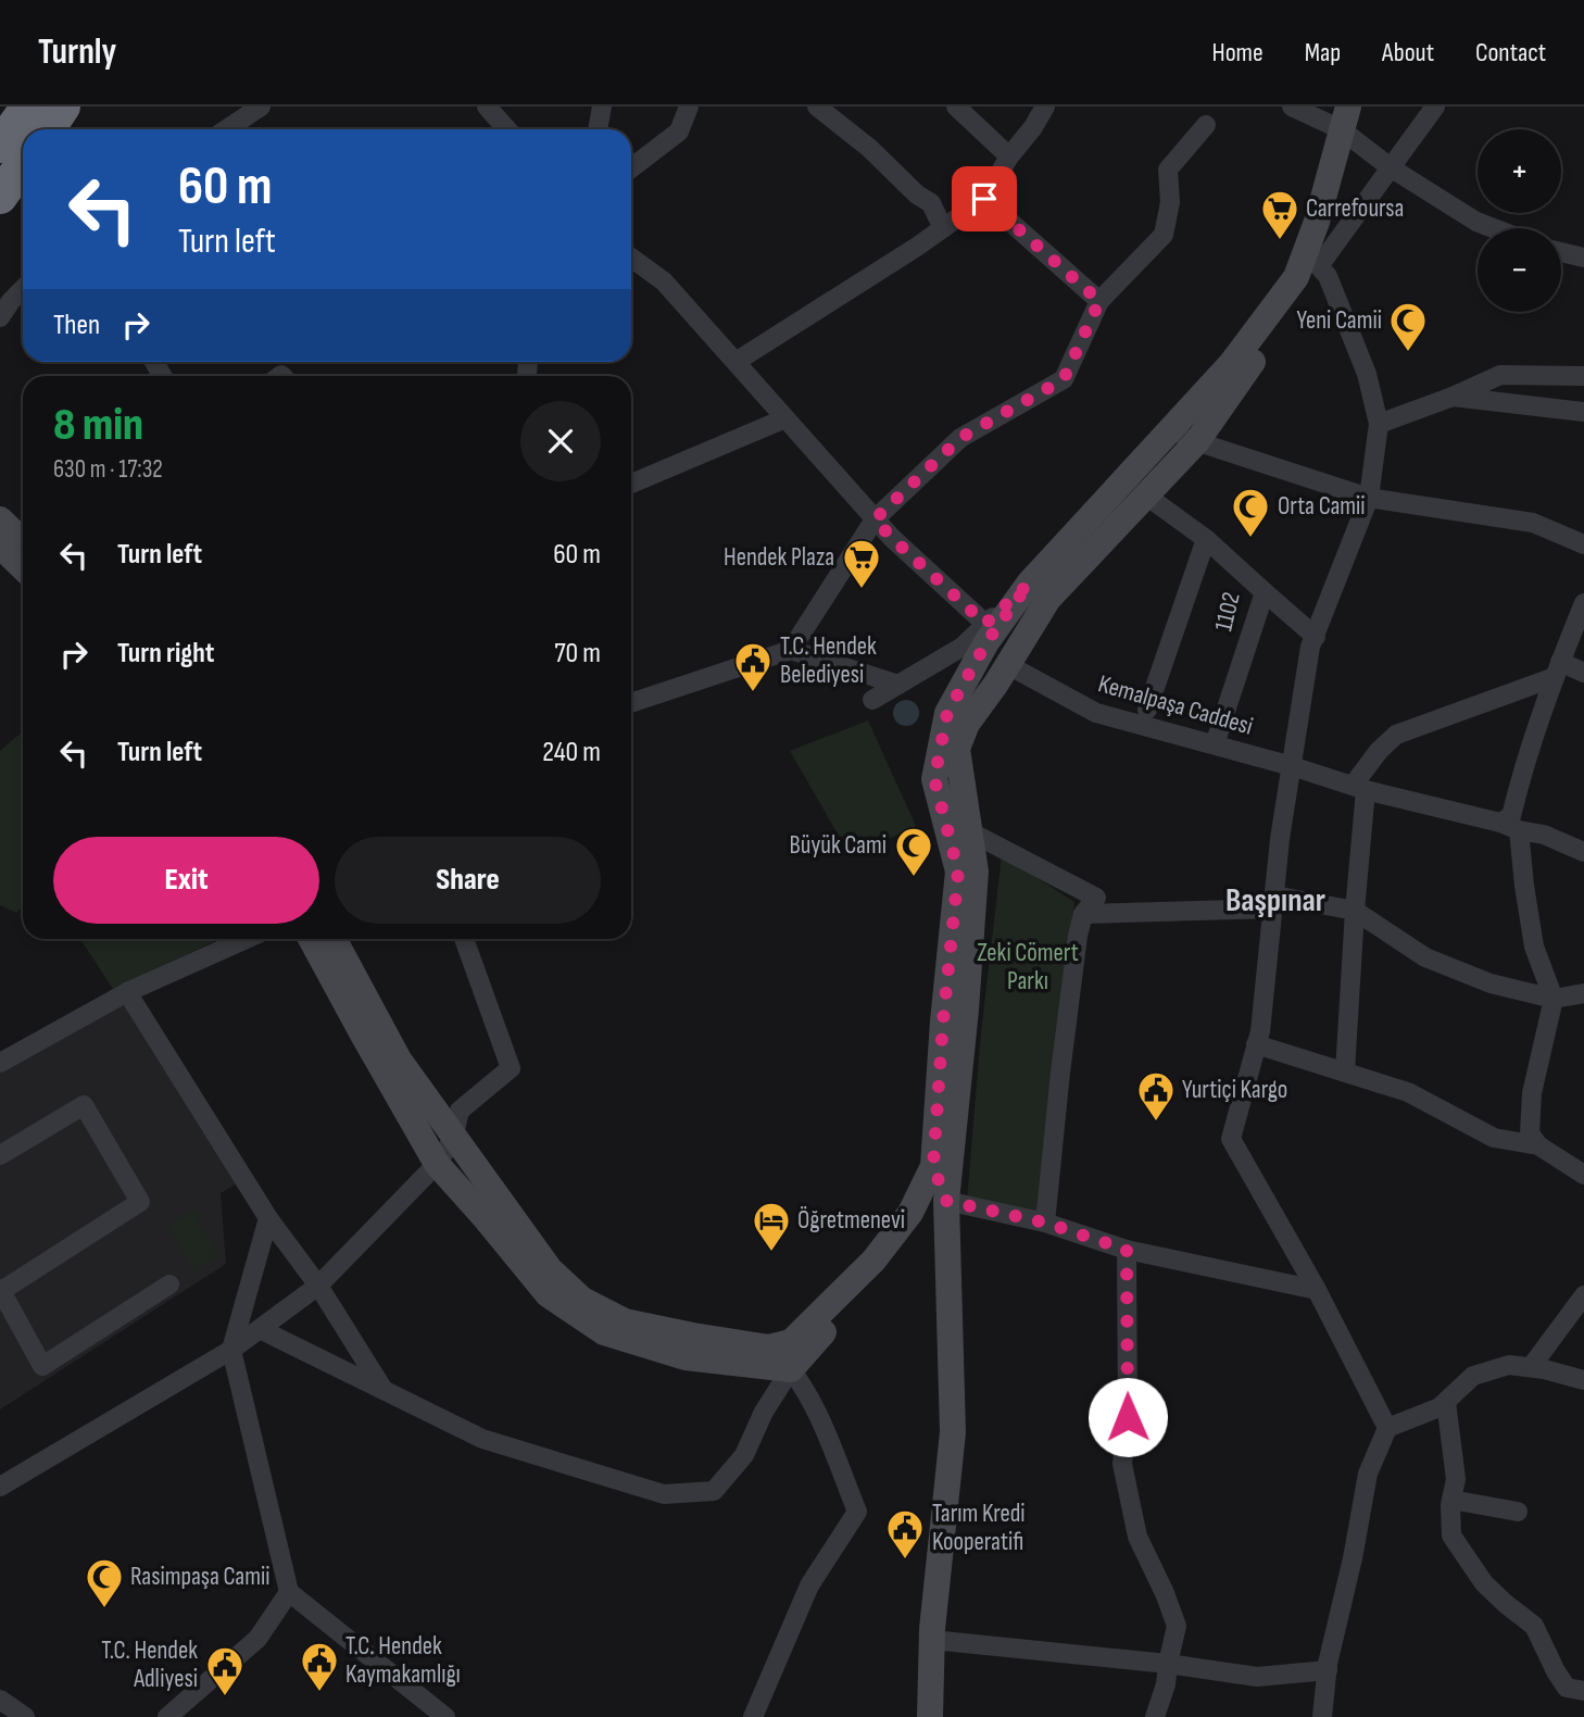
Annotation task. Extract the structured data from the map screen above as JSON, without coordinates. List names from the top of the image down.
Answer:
{
  "streets": {
    "street": ["1102", "Kemalpaşa Caddesi"]
  },
  "crossings": [
    ["1102", "Kemalpaşa Caddesi"]
  ],
  "districts": ["Başpınar"],
  "parks": ["Zeki Cömert Parkı"],
  "places": {
    "supermarket": ["Carrefoursa", "Hendek Plaza"],
    "mosque": [
      "Yeni Camii",
      "Orta Camii",
      "Büyük Cami",
      "Rasimpaşa Camii"
    ],
    "public building": [
      "T.C. Hendek Belediyesi",
      "Yurtiçi Kargo",
      "Tarım Kredi Kooperatifi",
      "T.C. Hendek Kaymakamlığı",
      "T.C. Hendek Adliyesi"
    ],
    "hotel": ["Öğretmenevi"]
  },
  "page": {
    "header": "Turnly",
    "nav": [
      "Home",
      "Map",
      "About",
      "Contact"
    ],
    "map_buttons": ["+", "−"],
    "turn": ["60 m", "Turn left"],
    "then": "Then",
    "heading": ["8 min", "630 m · 17:32"],
    "list": [
      {
        "name": "Turn left",
        "value": "60 m"
      },
      {
        "name": "Turn right",
        "value": "70 m"
      },
      {
        "name": "Turn left",
        "value": "240 m"
      }
    ],
    "buttons": ["Exit", "Share"]
  }
}
